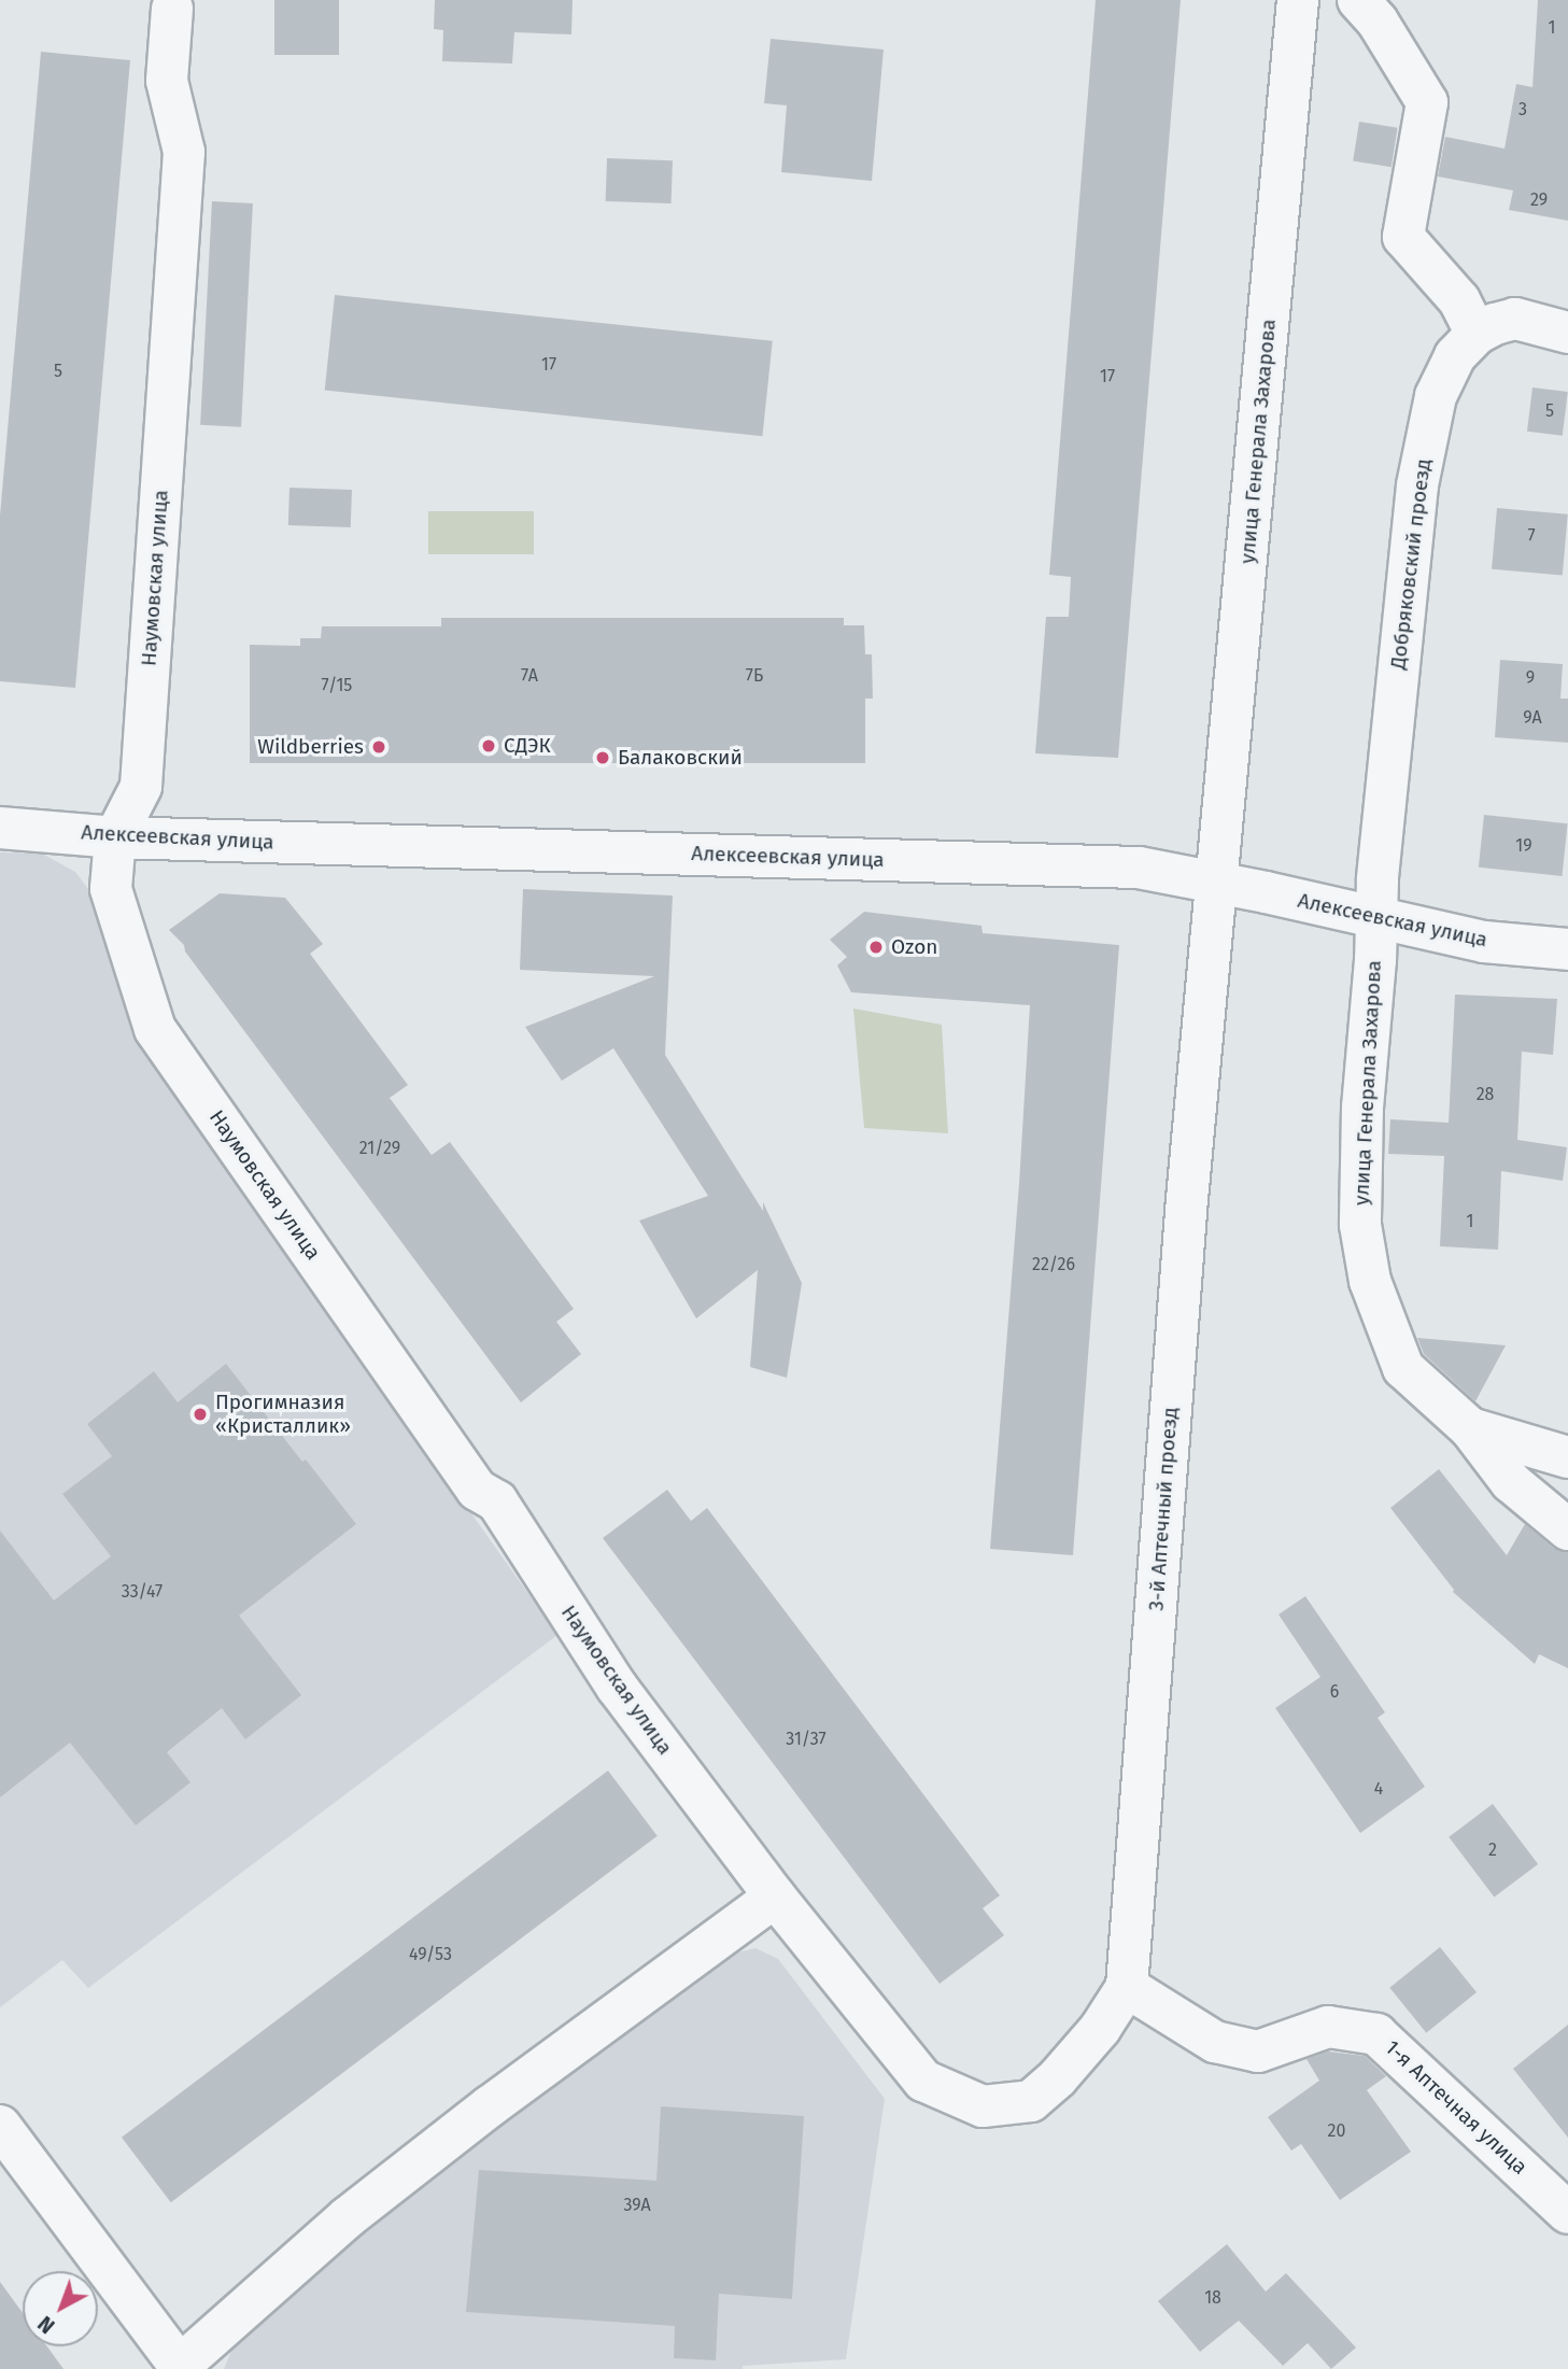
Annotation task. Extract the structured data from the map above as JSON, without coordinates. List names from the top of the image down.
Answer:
{
  "streets": {
    "street": [
      "улица Генерала Захарова",
      "Добряковский проезд",
      "Наумовская улица",
      "Алексеевская улица",
      "3-й Аптечный проезд",
      "1-я Аптечная улица"
    ]
  },
  "crossings": [
    ["улица Генерала Захарова", "Добряковский проезд"],
    ["улица Генерала Захарова", "Алексеевская улица"],
    ["улица Генерала Захарова", "3-й Аптечный проезд"],
    ["Добряковский проезд", "Алексеевская улица"],
    ["Наумовская улица", "Алексеевская улица"],
    ["Наумовская улица", "3-й Аптечный проезд"],
    ["Алексеевская улица", "3-й Аптечный проезд"],
    ["3-й Аптечный проезд", "1-я Аптечная улица"]
  ],
  "places": [
    "СДЭК",
    "Wildberries",
    "Балаковский",
    "Ozon",
    "Прогимназия «Кристаллик»"
  ],
  "house_numbers": [
    "1",
    "3",
    "29",
    "17",
    "5",
    "17",
    "5",
    "7",
    "7А",
    "7Б",
    "9",
    "7/15",
    "9А",
    "19",
    "28",
    "21/29",
    "1",
    "22/26",
    "33/47",
    "6",
    "31/37",
    "4",
    "2",
    "49/53",
    "20",
    "39А",
    "18"
  ],
  "north": "bottom left"
}
